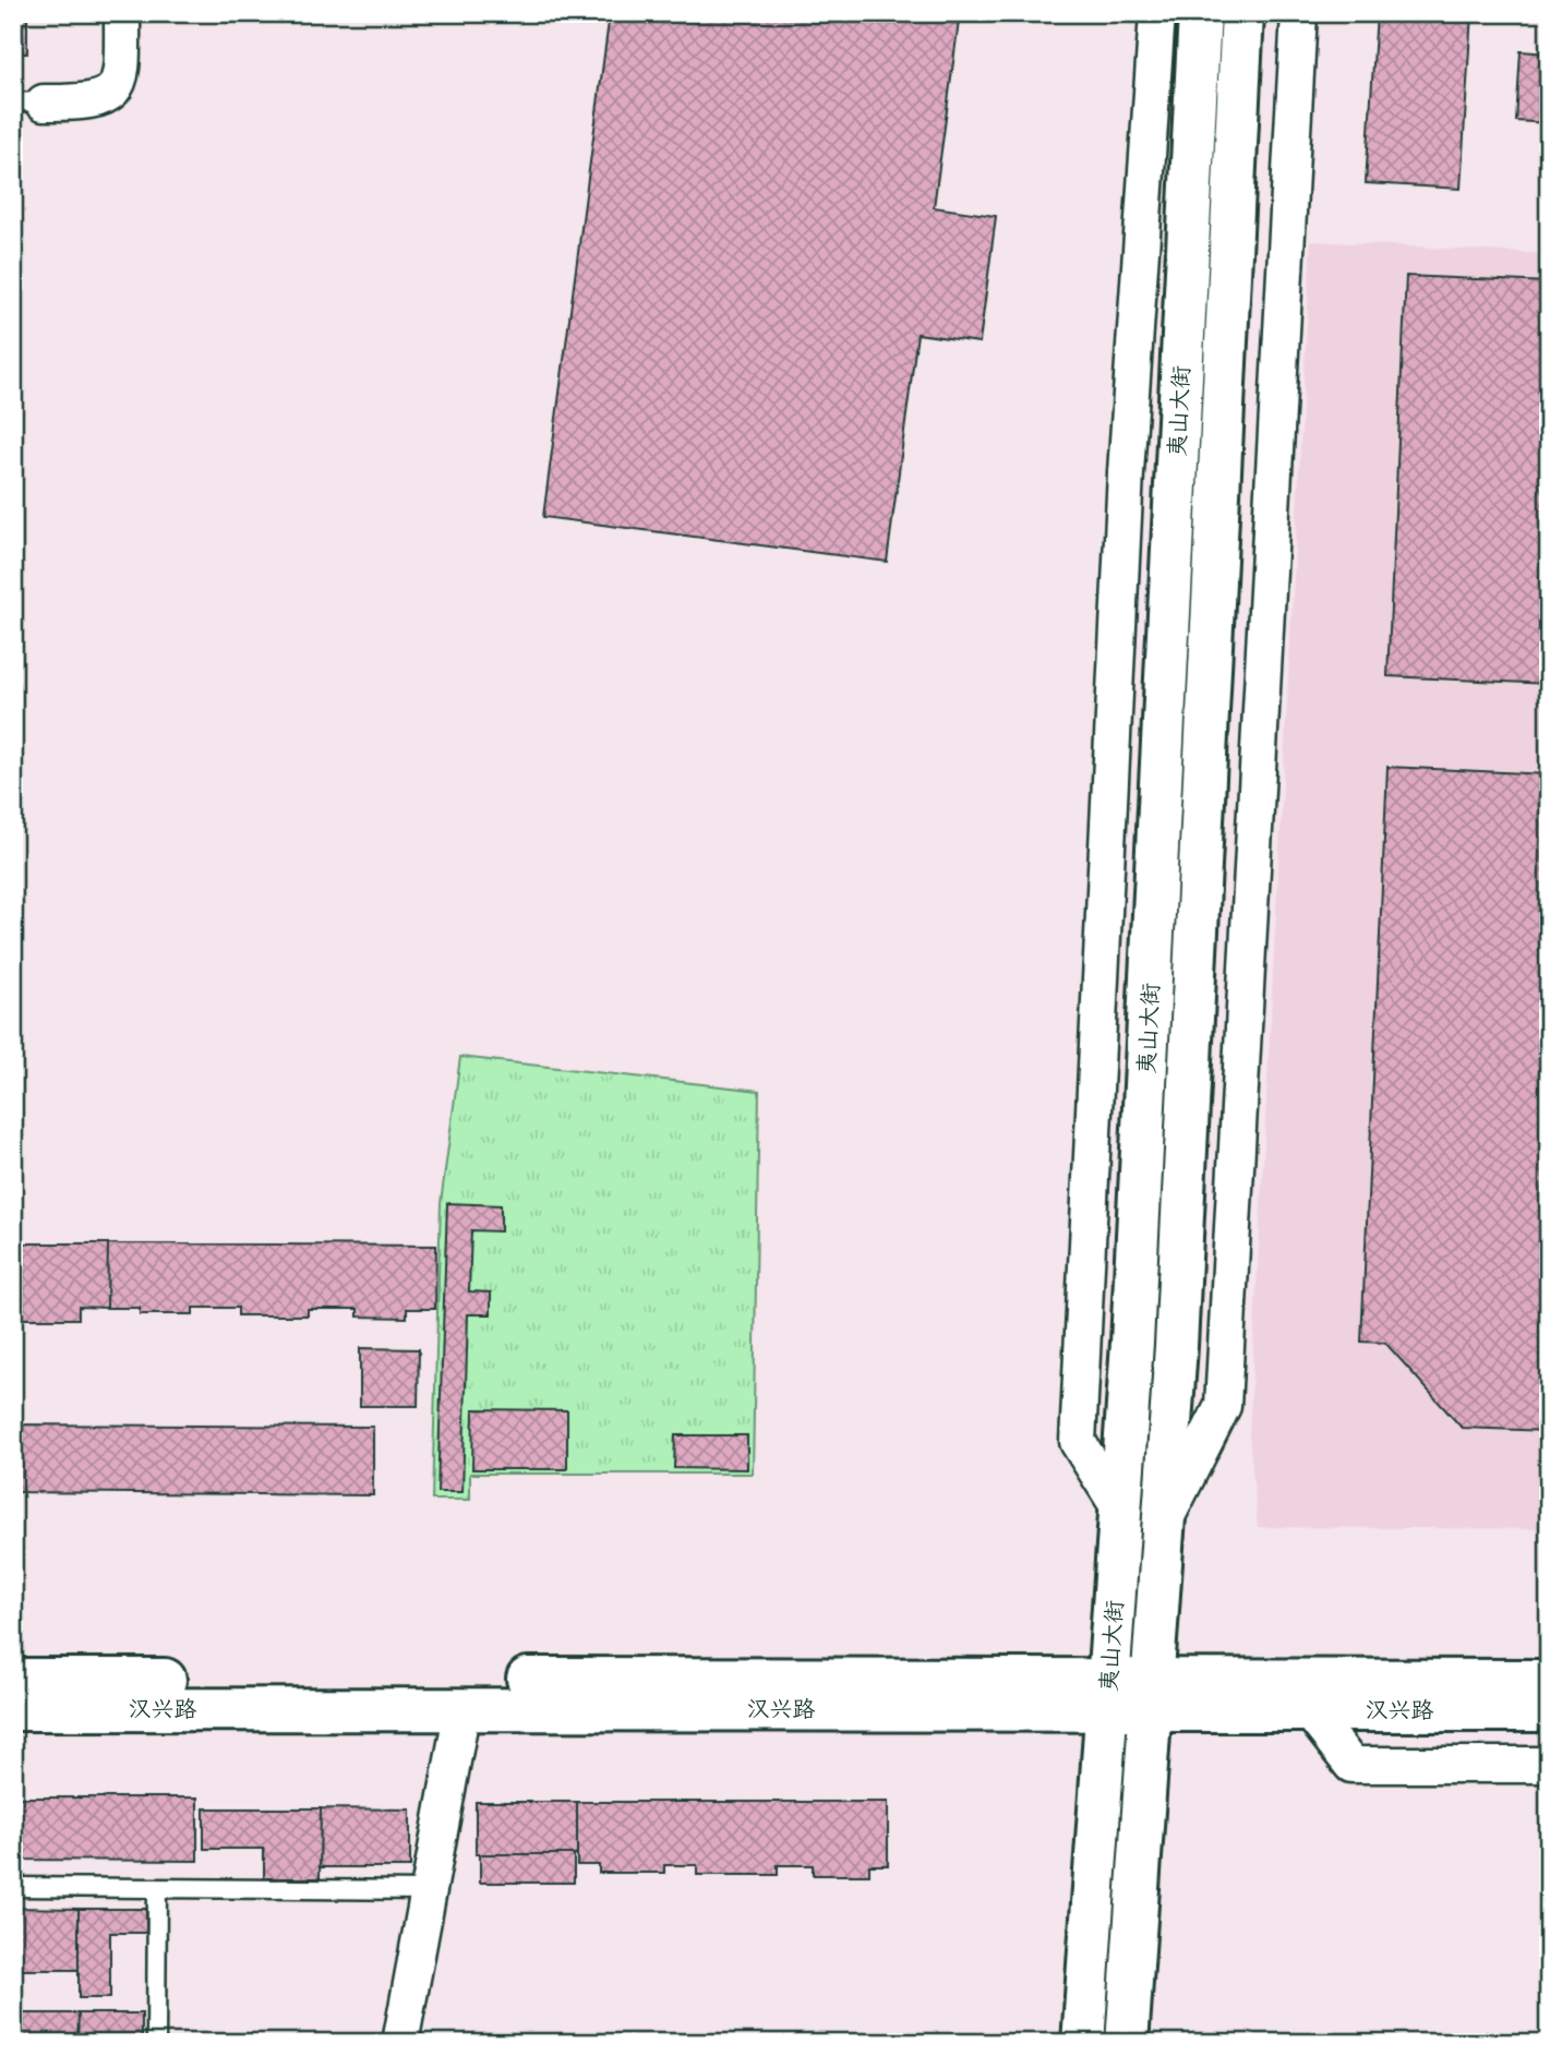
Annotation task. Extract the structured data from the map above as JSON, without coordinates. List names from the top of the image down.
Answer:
{
  "streets": {
    "main road": ["夷山大街", "汉兴路"]
  },
  "crossings": [
    ["夷山大街", "汉兴路"]
  ]
}
